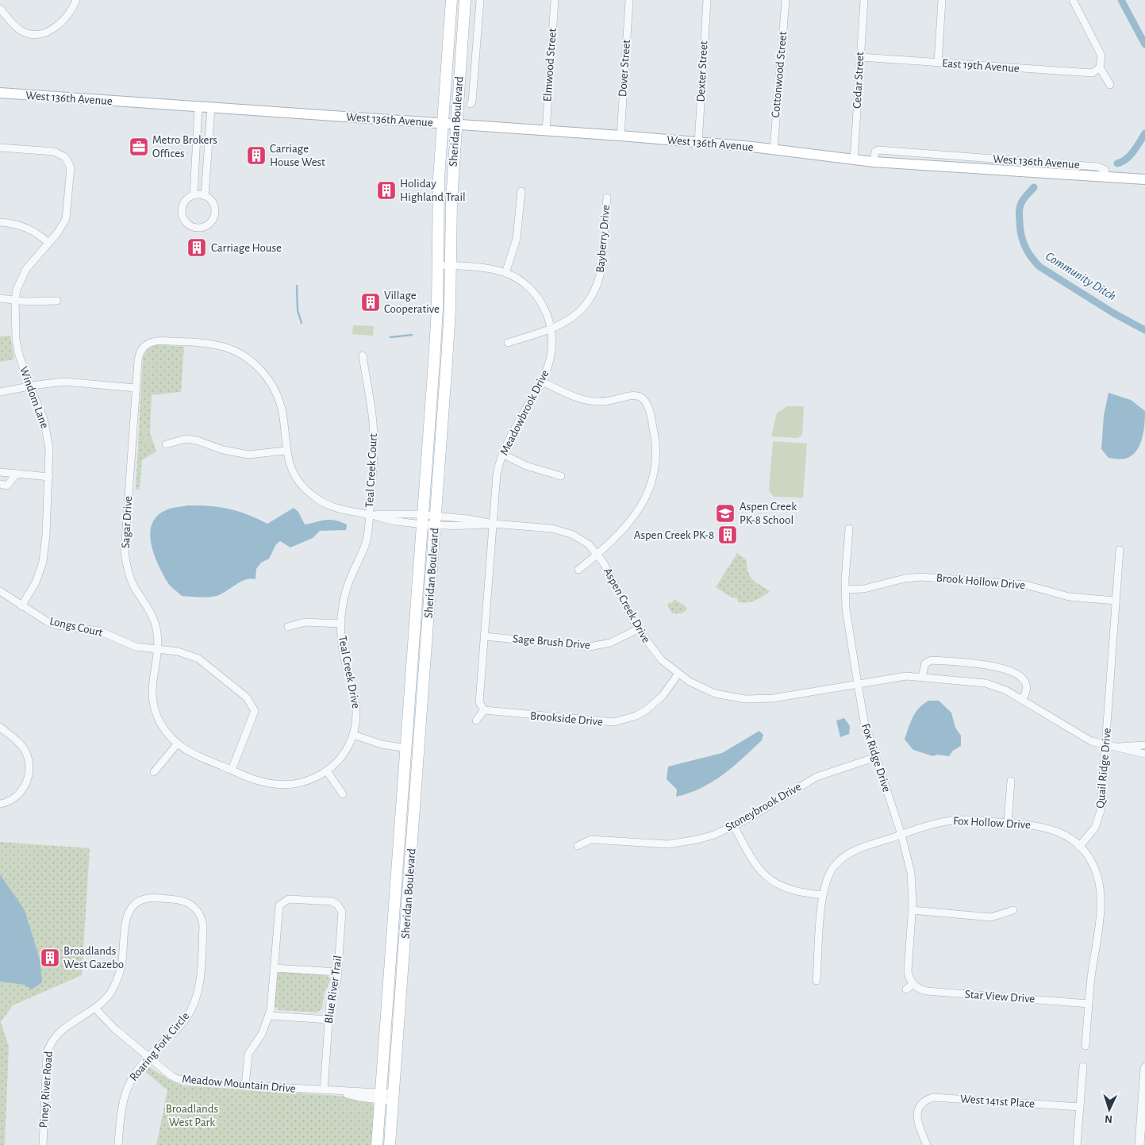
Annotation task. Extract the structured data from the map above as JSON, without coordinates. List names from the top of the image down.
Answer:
{
  "streets": {
    "main road": ["West 136th Avenue", "Sheridan Boulevard"],
    "street": [
      "Elmwood Street",
      "East 19th Avenue",
      "Dover Street",
      "Dexter Street",
      "Cottonwood Street",
      "Cedar Street",
      "Bayberry Drive",
      "Windom Lane",
      "Meadowbrook Drive",
      "Teal Creek Court",
      "Sagar Drive",
      "Brook Hollow Drive",
      "Aspen Creek Drive",
      "Longs Court",
      "Sage Brush Drive",
      "Teal Creek Drive",
      "Brookside Drive",
      "Fox Ridge Drive",
      "Quail Ridge Drive",
      "Stoneybrook Drive",
      "Fox Hollow Drive",
      "Blue River Trail",
      "Star View Drive",
      "Roaring Fork Circle",
      "Meadow Mountain Drive",
      "Piney River Road",
      "West 141st Place"
    ]
  },
  "crossings": [
    ["Elmwood Street", "West 136th Avenue"],
    ["East 19th Avenue", "Cedar Street"],
    ["Dover Street", "West 136th Avenue"],
    ["Dexter Street", "West 136th Avenue"],
    ["Cottonwood Street", "West 136th Avenue"],
    ["Cedar Street", "West 136th Avenue"],
    ["West 136th Avenue", "Sheridan Boulevard"],
    ["Sheridan Boulevard", "Meadowbrook Drive"],
    ["Sheridan Boulevard", "Aspen Creek Drive"],
    ["Sheridan Boulevard", "Meadow Mountain Drive"],
    ["Bayberry Drive", "Meadowbrook Drive"],
    ["Windom Lane", "Longs Court"],
    ["Meadowbrook Drive", "Aspen Creek Drive"],
    ["Meadowbrook Drive", "Sage Brush Drive"],
    ["Meadowbrook Drive", "Brookside Drive"],
    ["Teal Creek Court", "Aspen Creek Drive"],
    ["Teal Creek Court", "Teal Creek Drive"],
    ["Sagar Drive", "Longs Court"],
    ["Brook Hollow Drive", "Fox Ridge Drive"],
    ["Brook Hollow Drive", "Quail Ridge Drive"],
    ["Aspen Creek Drive", "Sage Brush Drive"],
    ["Aspen Creek Drive", "Teal Creek Drive"],
    ["Aspen Creek Drive", "Brookside Drive"],
    ["Aspen Creek Drive", "Fox Ridge Drive"],
    ["Aspen Creek Drive", "Quail Ridge Drive"],
    ["Fox Ridge Drive", "Stoneybrook Drive"],
    ["Fox Ridge Drive", "Fox Hollow Drive"],
    ["Fox Ridge Drive", "Star View Drive"],
    ["Quail Ridge Drive", "Fox Hollow Drive"],
    ["Blue River Trail", "Meadow Mountain Drive"],
    ["Roaring Fork Circle", "Meadow Mountain Drive"],
    ["Roaring Fork Circle", "Piney River Road"],
    ["Meadow Mountain Drive", "Piney River Road"]
  ],
  "water": ["Community Ditch"],
  "parks": ["Broadlands West Park"],
  "places": {
    "office": ["Metro Brokers Offices"],
    "building": [
      "Carriage House West",
      "Holiday Highland Trail",
      "Carriage House",
      "Village Cooperative",
      "Aspen Creek PK-8",
      "Broadlands West Gazebo"
    ],
    "school or university": ["Aspen Creek PK-8 School"]
  },
  "north": "bottom"
}
